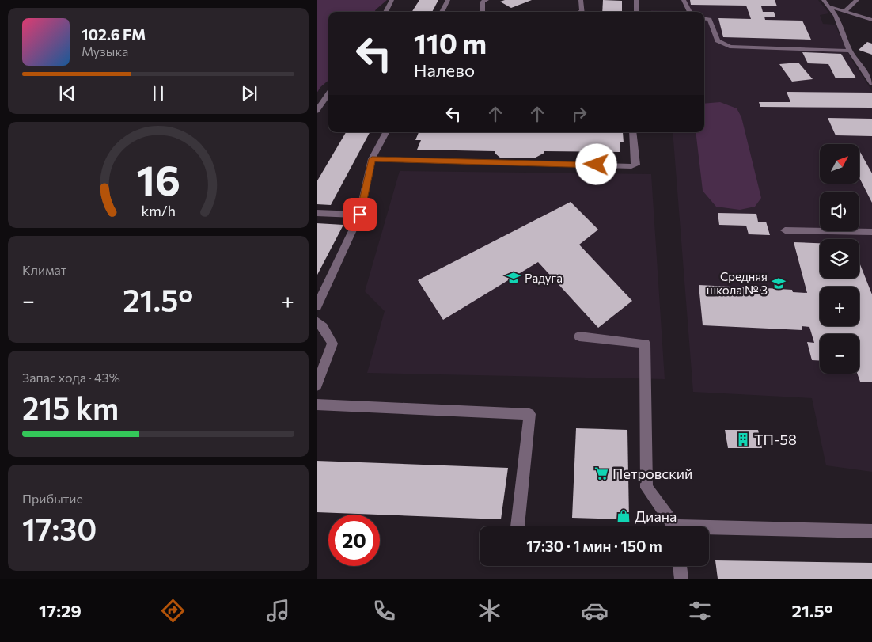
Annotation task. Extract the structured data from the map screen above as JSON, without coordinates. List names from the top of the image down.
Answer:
{
  "places": {
    "school or university": ["Радуга", "Средняя школа № 3"],
    "building": ["ТП-58"],
    "supermarket": ["Петровский"],
    "shop": ["Диана"]
  },
  "north": "top right",
  "page": {
    "turn": ["110 m", "Налево"],
    "song": ["102.6 FM", "Музыка"],
    "map_buttons": ["+", "−"],
    "tile": [
      "Климат",
      ["Запас хода · 43%", "215 km"],
      ["Прибытие", "17:30"]
    ],
    "heat": ["−", "21.5°", "+"],
    "limit": "20",
    "trip": "17:30 · 1 мин · 150 m",
    "tabs": ["17:29", "21.5°"],
    "gauge": ["16", "km/h"]
  }
}
